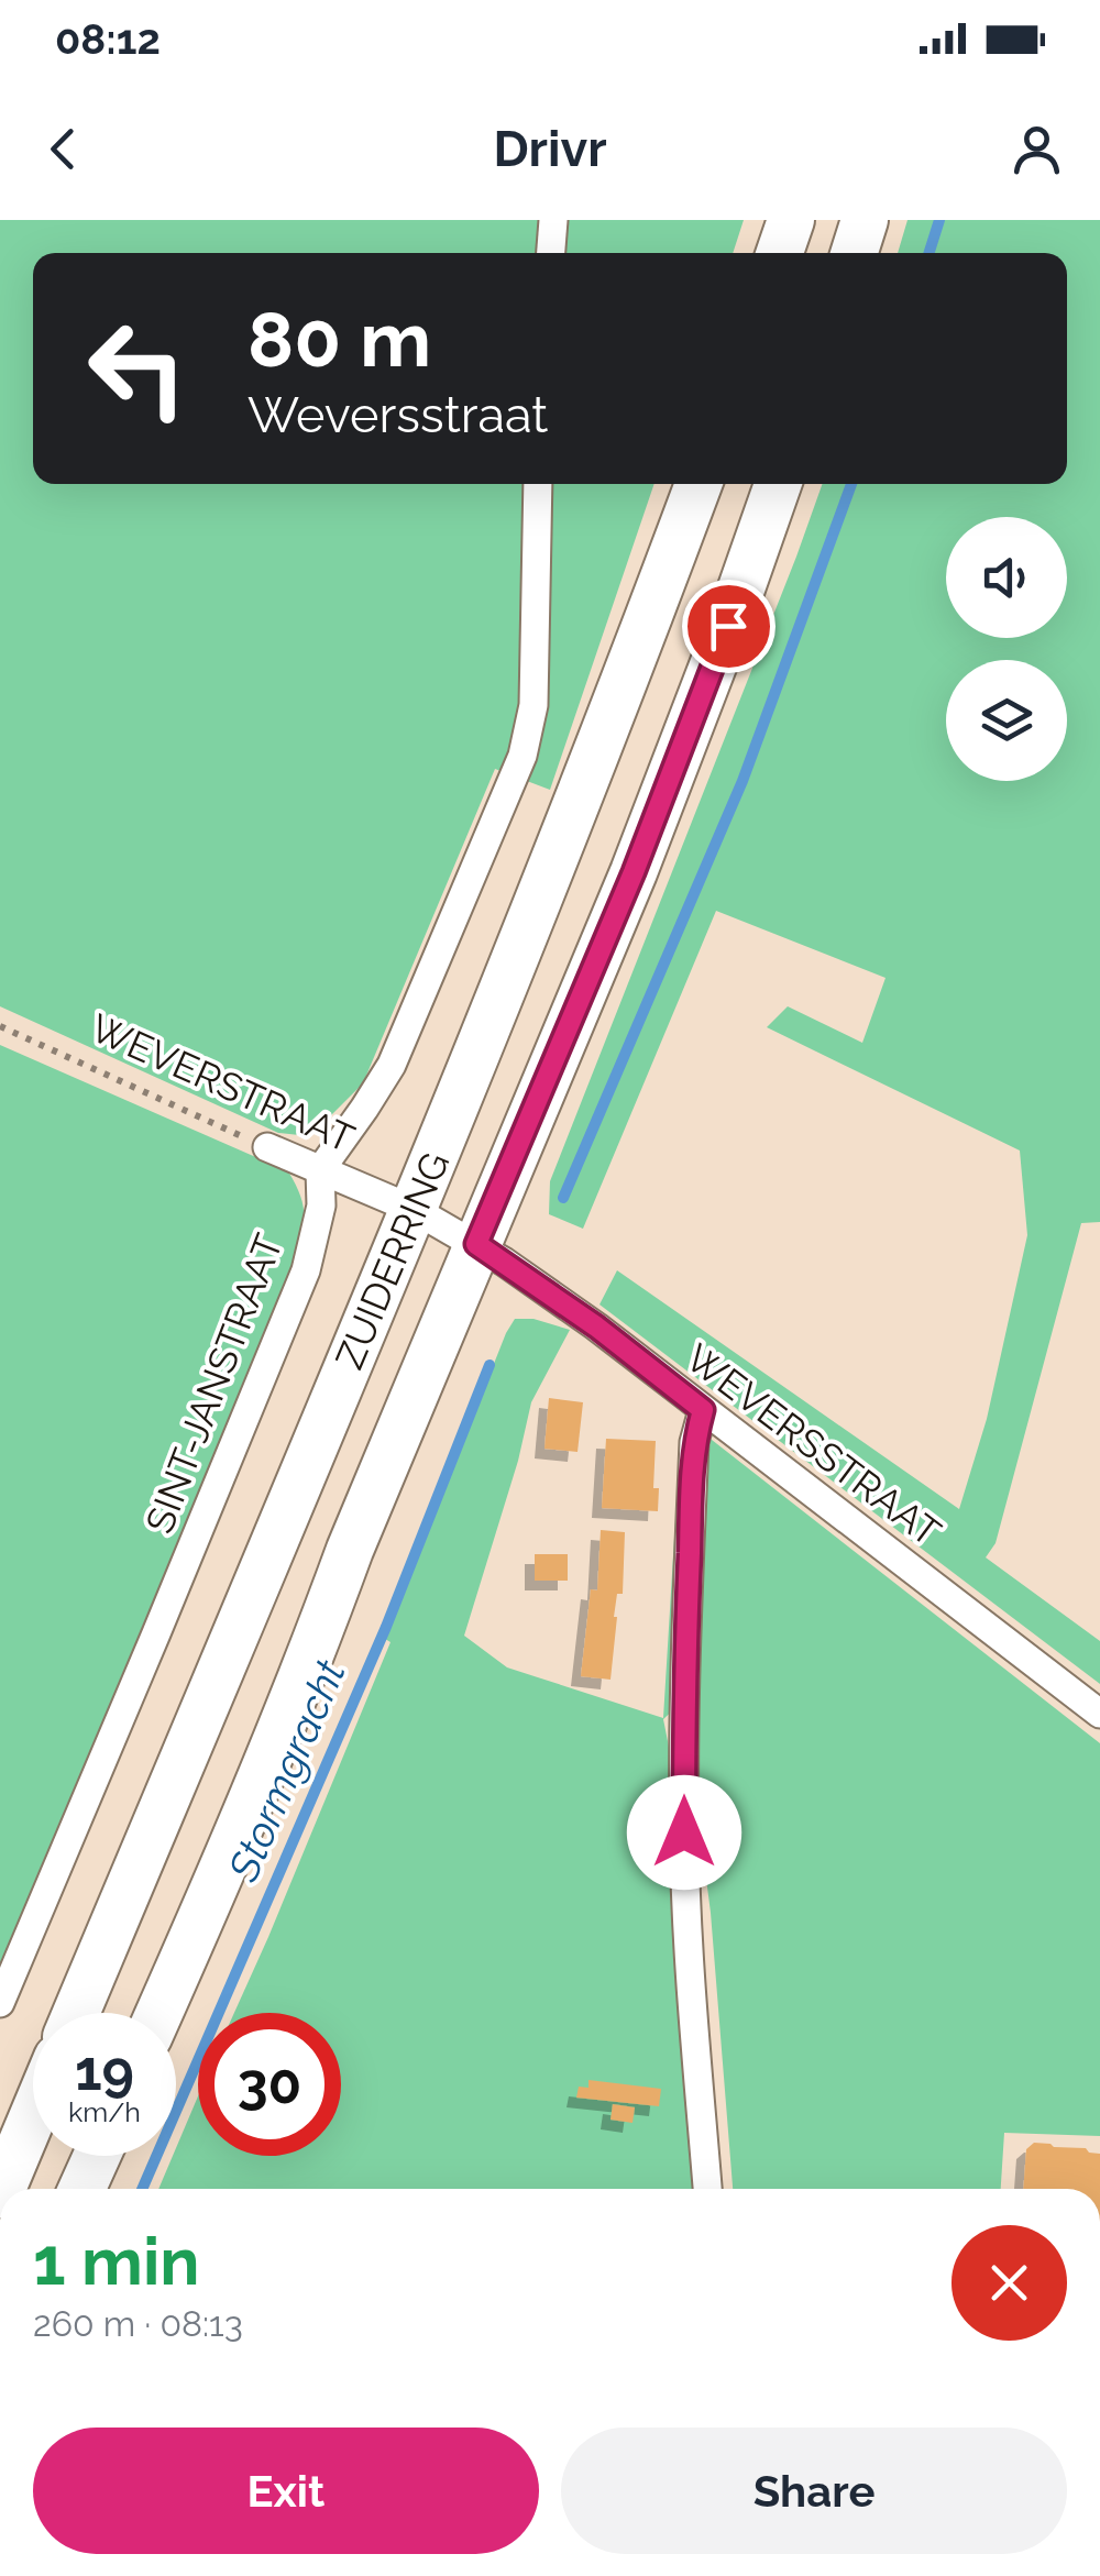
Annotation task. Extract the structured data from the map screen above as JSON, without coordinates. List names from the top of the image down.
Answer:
{
  "streets": {
    "highway": ["ZUIDERRING"],
    "street": ["WEVERSTRAAT", "SINT-JANSTRAAT", "WEVERSSTRAAT"]
  },
  "crossings": [
    ["WEVERSTRAAT", "ZUIDERRING"],
    ["WEVERSTRAAT", "SINT-JANSTRAAT"],
    ["WEVERSTRAAT", "WEVERSSTRAAT"],
    ["ZUIDERRING", "WEVERSSTRAAT"]
  ],
  "water": ["Stormgracht"],
  "page": {
    "status": "08:12",
    "header": "Drivr",
    "turn": ["80 m", "Weversstraat"],
    "speed": "19 km/h",
    "limit": "30",
    "heading": ["1 min", "260 m · 08:13"],
    "buttons": ["Exit", "Share"]
  }
}
